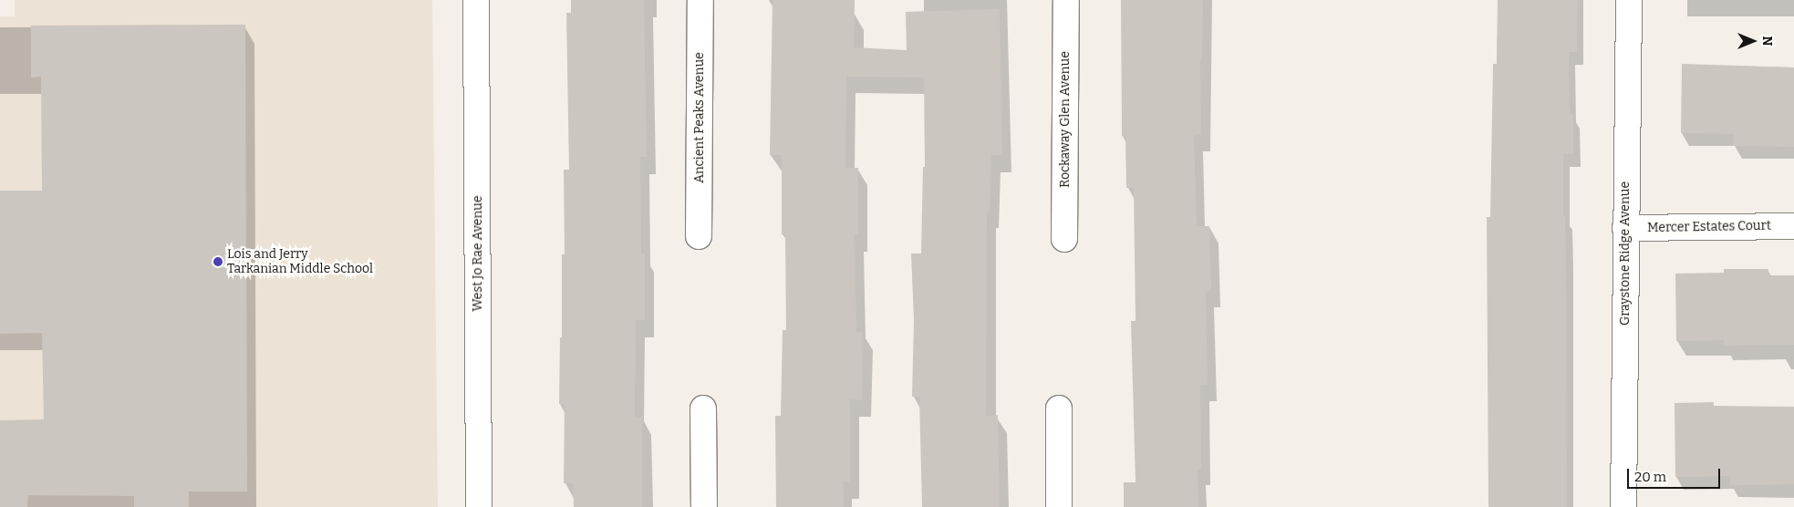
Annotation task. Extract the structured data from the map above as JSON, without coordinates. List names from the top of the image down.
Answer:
{
  "streets": {
    "street": [
      "Ancient Peaks Avenue",
      "Rockaway Glen Avenue",
      "Mercer Estates Court",
      "West Jo Rae Avenue",
      "Graystone Ridge Avenue"
    ]
  },
  "crossings": [
    ["Mercer Estates Court", "Graystone Ridge Avenue"]
  ],
  "places": ["Lois and Jerry Tarkanian Middle School"],
  "scale_bar": "20 m",
  "north": "right"
}
